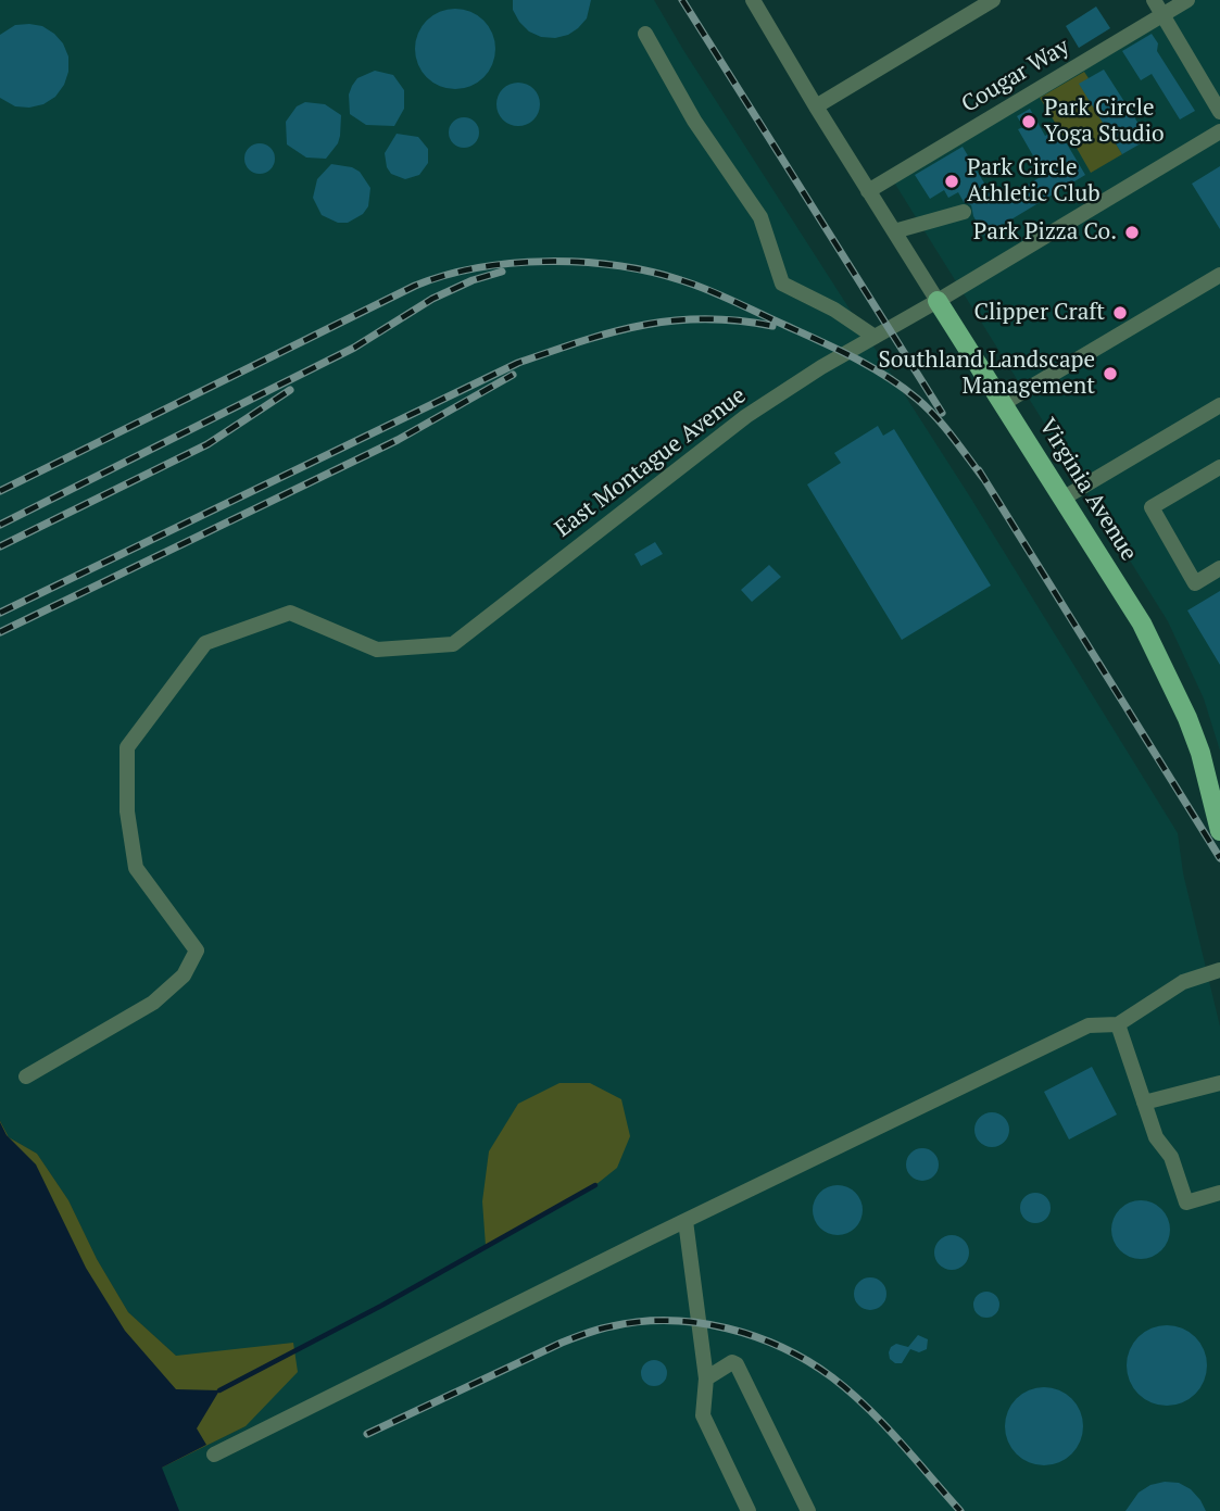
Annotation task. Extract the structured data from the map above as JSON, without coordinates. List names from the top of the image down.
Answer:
{
  "streets": {
    "main road": ["Virginia Avenue"],
    "street": ["Cougar Way", "East Montague Avenue"]
  },
  "crossings": [
    ["Cougar Way", "Virginia Avenue"],
    ["East Montague Avenue", "Virginia Avenue"]
  ],
  "places": [
    "Park Circle Yoga Studio",
    "Park Circle Athletic Club",
    "Park Pizza Co.",
    "Clipper Craft",
    "Southland Landscape Management"
  ]
}
